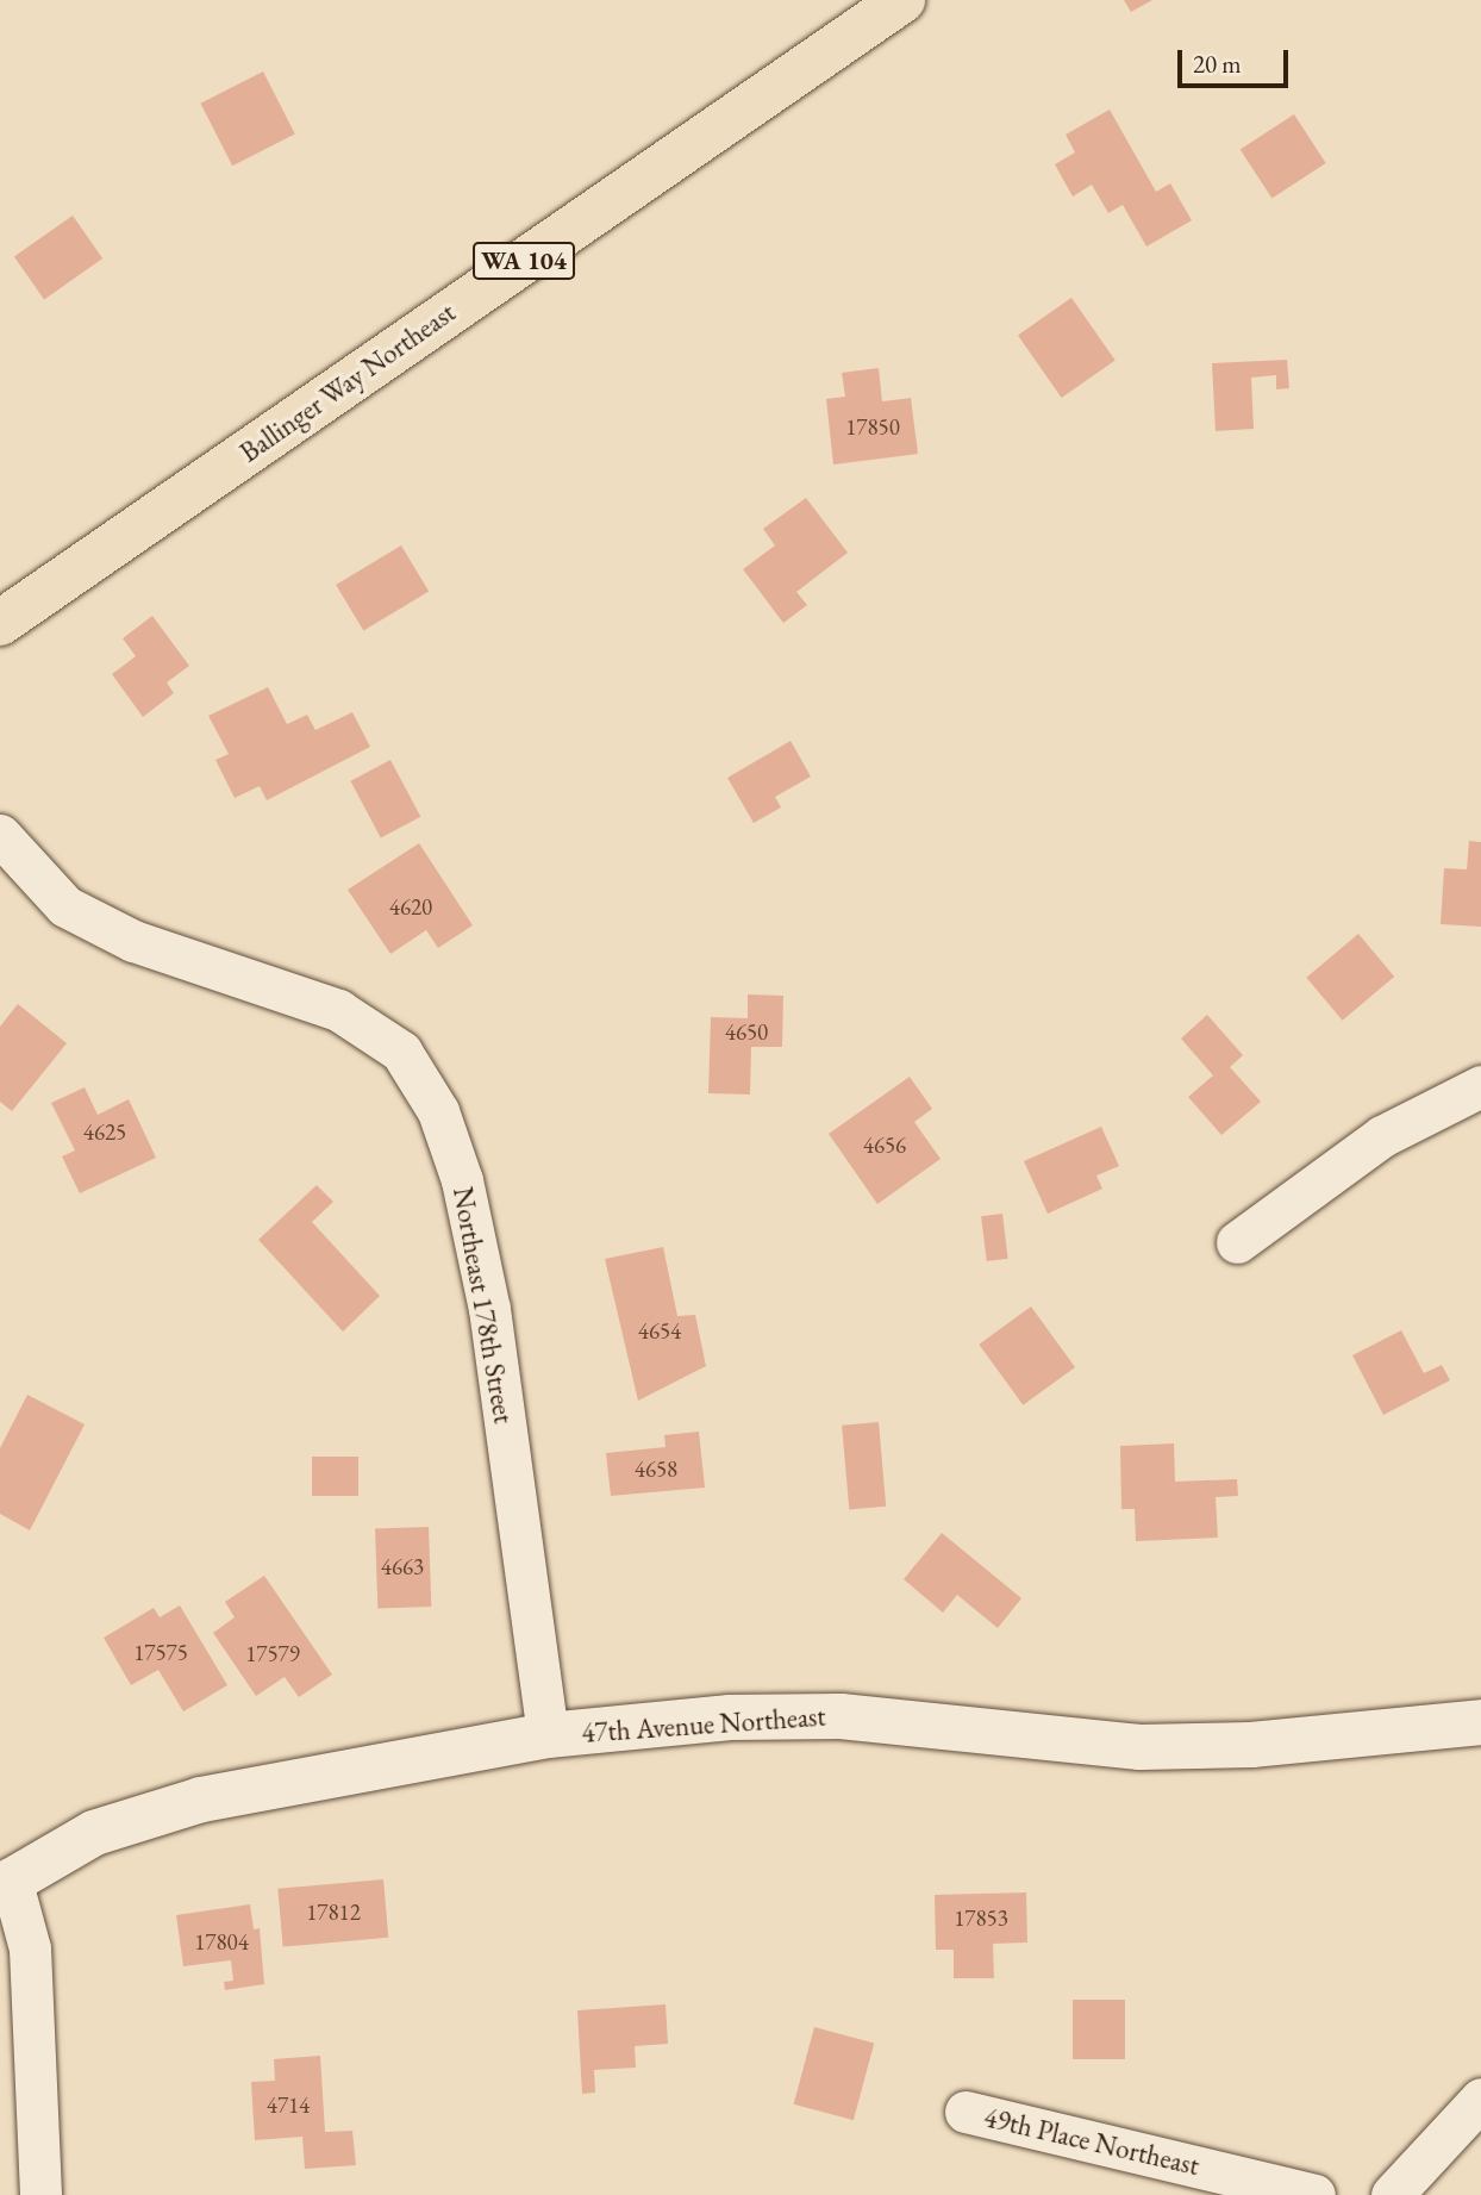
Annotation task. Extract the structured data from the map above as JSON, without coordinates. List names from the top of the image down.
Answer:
{
  "streets": {
    "main road": ["WA 104", "Ballinger Way Northeast"],
    "street": ["Northeast 178th Street", "47th Avenue Northeast", "49th Place Northeast"]
  },
  "crossings": [
    ["Northeast 178th Street", "47th Avenue Northeast"]
  ],
  "house_numbers": [
    "17850",
    "4620",
    "4650",
    "4625",
    "4656",
    "4654",
    "4658",
    "4663",
    "17575",
    "17579",
    "17812",
    "17853",
    "17804",
    "4714"
  ],
  "scale_bar": "20 m"
}
